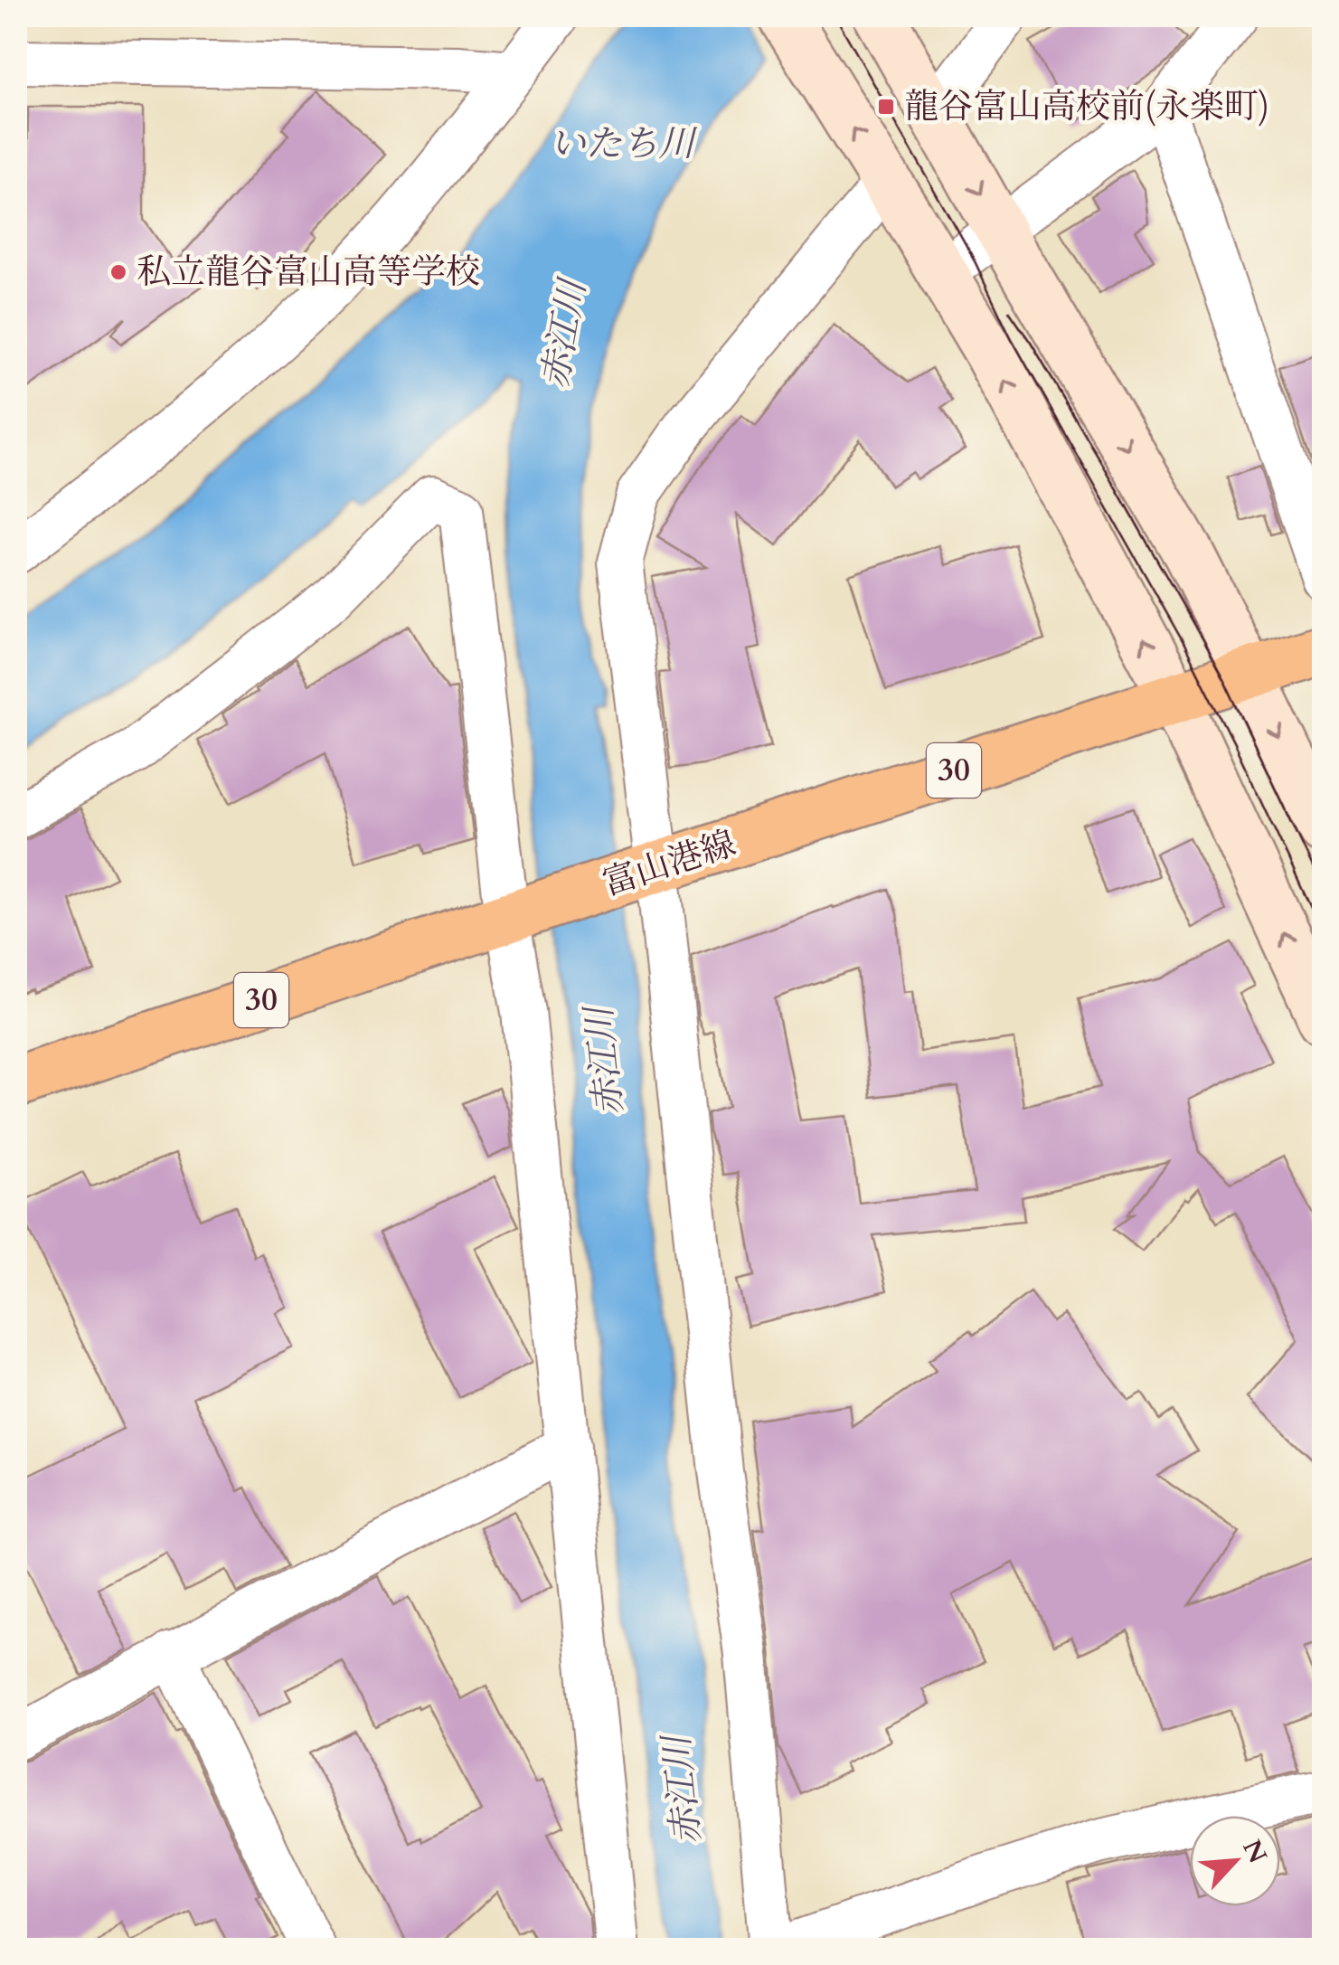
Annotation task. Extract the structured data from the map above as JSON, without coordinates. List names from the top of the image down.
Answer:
{
  "streets": {
    "main road": ["30", "富山港線"]
  },
  "water": ["いたち川", "赤江川"],
  "places": {
    "transit": ["龍谷富山高校前(永楽町)"],
    "other": ["私立龍谷富山高等学校"]
  },
  "north": "top right"
}
